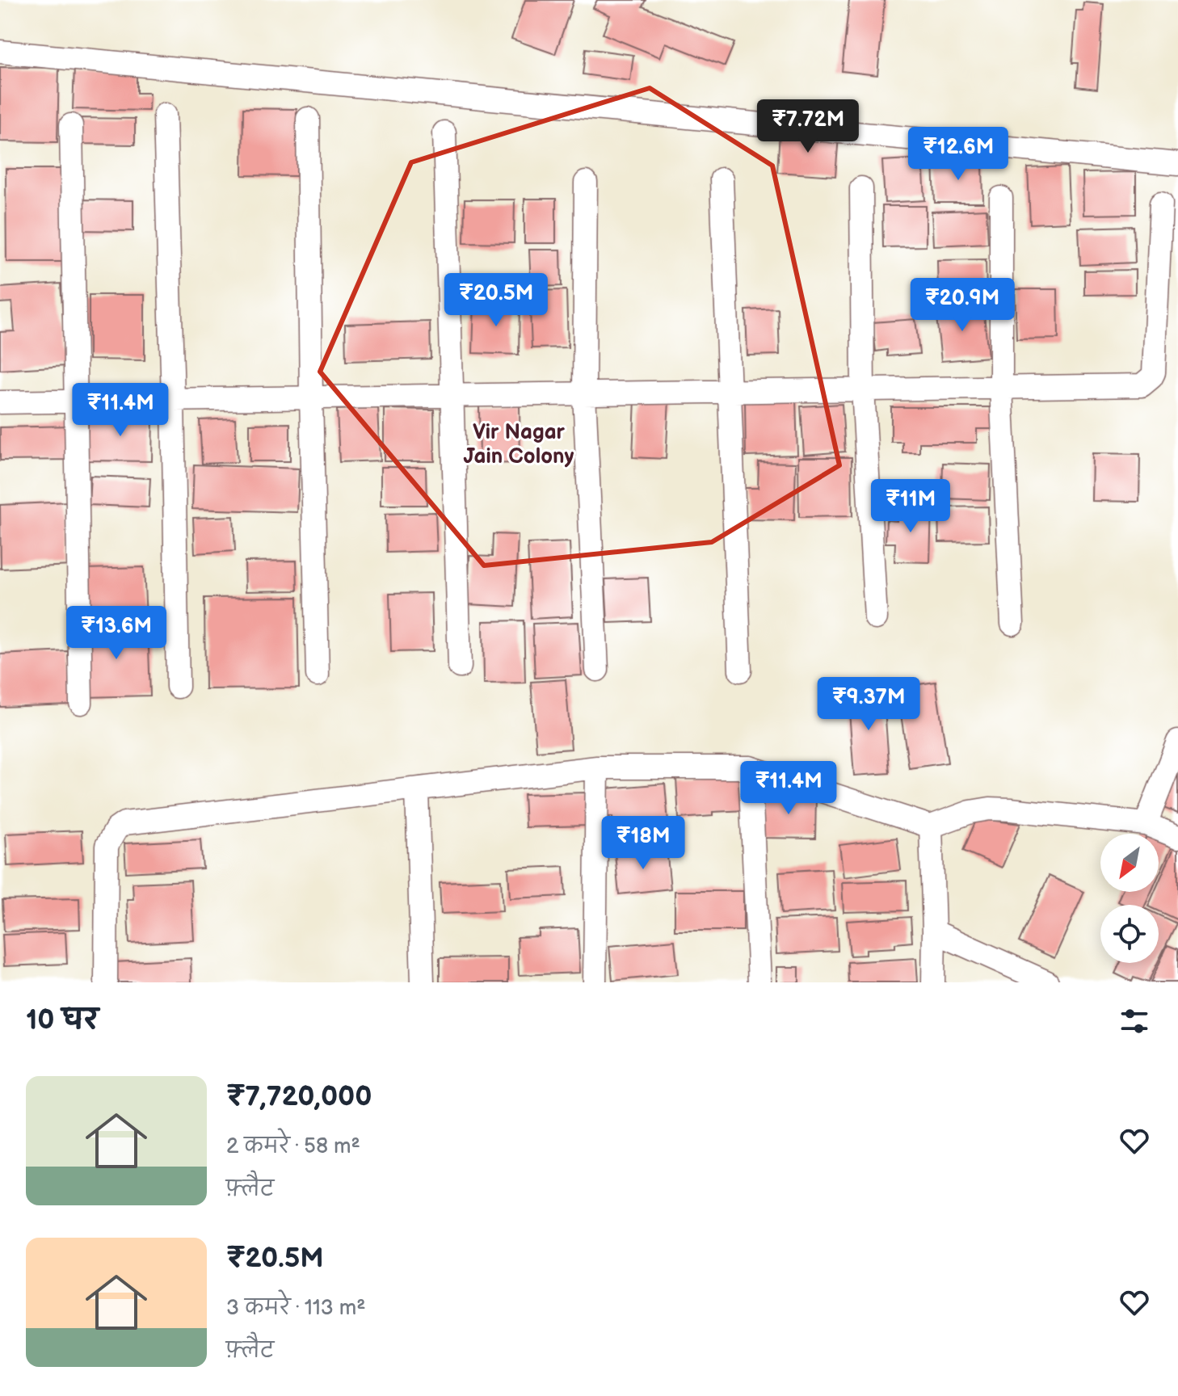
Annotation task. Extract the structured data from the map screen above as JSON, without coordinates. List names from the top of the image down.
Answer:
{
  "districts": ["Vir Nagar Jain Colony"],
  "north": "bottom left",
  "page": {
    "price": [
      "₹7.72M",
      "₹12.6M",
      "₹20.5M",
      "₹20.9M",
      "₹11.4M",
      "₹11M",
      "₹13.6M",
      "₹9.37M",
      "₹11.4M",
      "₹18M"
    ],
    "heading": "10 घर",
    "list": [
      {
        "name": "₹7,720,000",
        "note": "2 कमरे · 58 m² · फ़्लैट"
      },
      {
        "name": "₹20.5M",
        "note": "3 कमरे · 113 m² · फ़्लैट"
      }
    ]
  }
}
